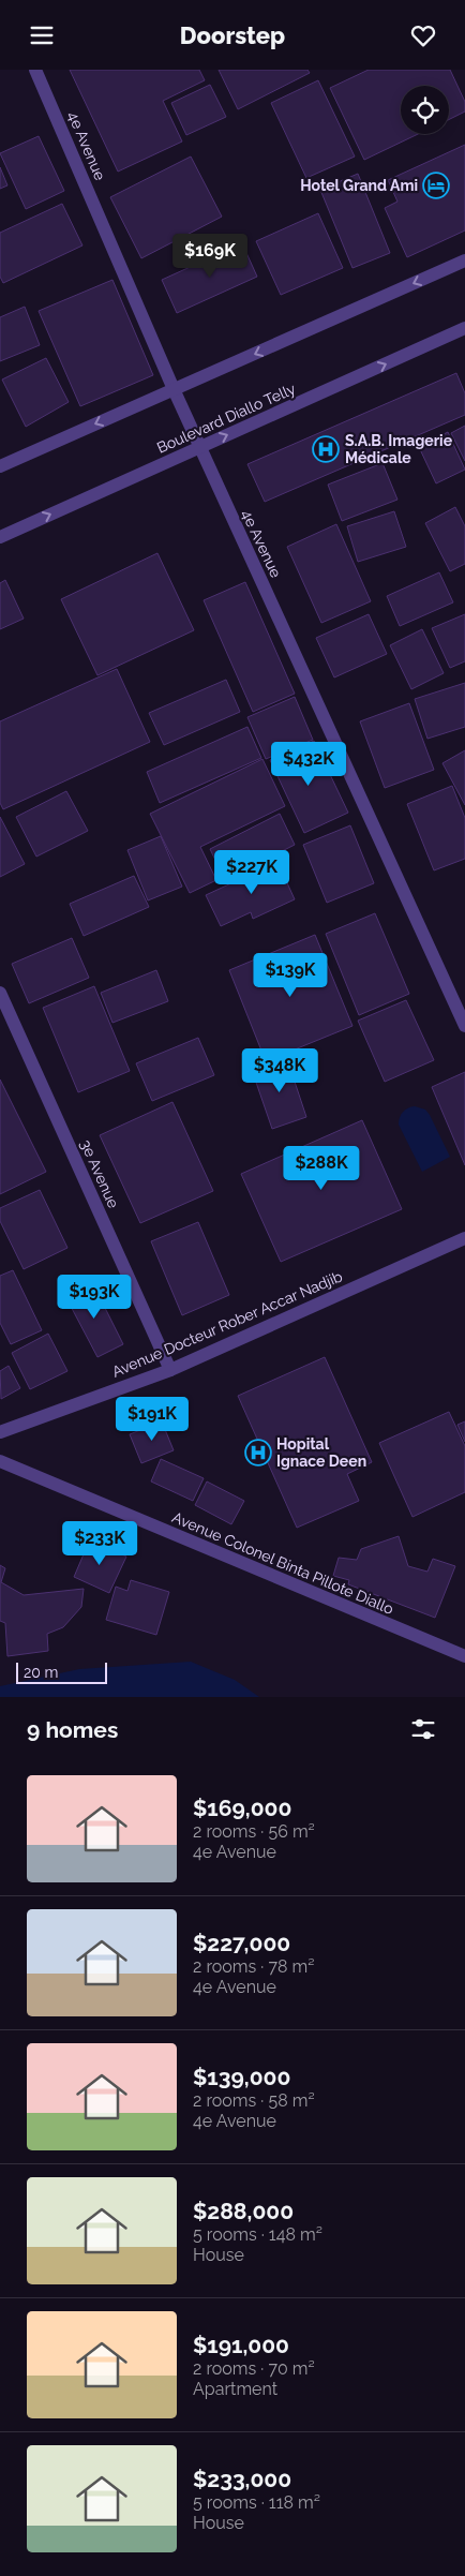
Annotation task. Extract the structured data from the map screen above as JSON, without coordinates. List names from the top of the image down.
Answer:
{
  "streets": {
    "street": [
      "4e Avenue",
      "Boulevard Diallo Telly",
      "3e Avenue",
      "Avenue Docteur Rober Accar Nadjib",
      "Avenue Colonel Binta Pillote Diallo"
    ]
  },
  "crossings": [
    ["4e Avenue", "Boulevard Diallo Telly"],
    ["3e Avenue", "Avenue Docteur Rober Accar Nadjib"]
  ],
  "places": {
    "hotel": ["Hotel Grand Ami"],
    "hospital": ["S.A.B. Imagerie Médicale", "Hopital Ignace Deen"]
  },
  "scale_bar": "20 m",
  "page": {
    "header": "Doorstep",
    "price": [
      "$169K",
      "$432K",
      "$227K",
      "$139K",
      "$348K",
      "$288K",
      "$193K",
      "$191K",
      "$233K"
    ],
    "scale": "20 m",
    "heading": "9 homes",
    "list": [
      {
        "name": "$169,000",
        "note": "2 rooms · 56 m² · 4e Avenue"
      },
      {
        "name": "$227,000",
        "note": "2 rooms · 78 m² · 4e Avenue"
      },
      {
        "name": "$139,000",
        "note": "2 rooms · 58 m² · 4e Avenue"
      },
      {
        "name": "$288,000",
        "note": "5 rooms · 148 m² · House"
      },
      {
        "name": "$191,000",
        "note": "2 rooms · 70 m² · Apartment"
      },
      {
        "name": "$233,000",
        "note": "5 rooms · 118 m² · House"
      }
    ]
  }
}
